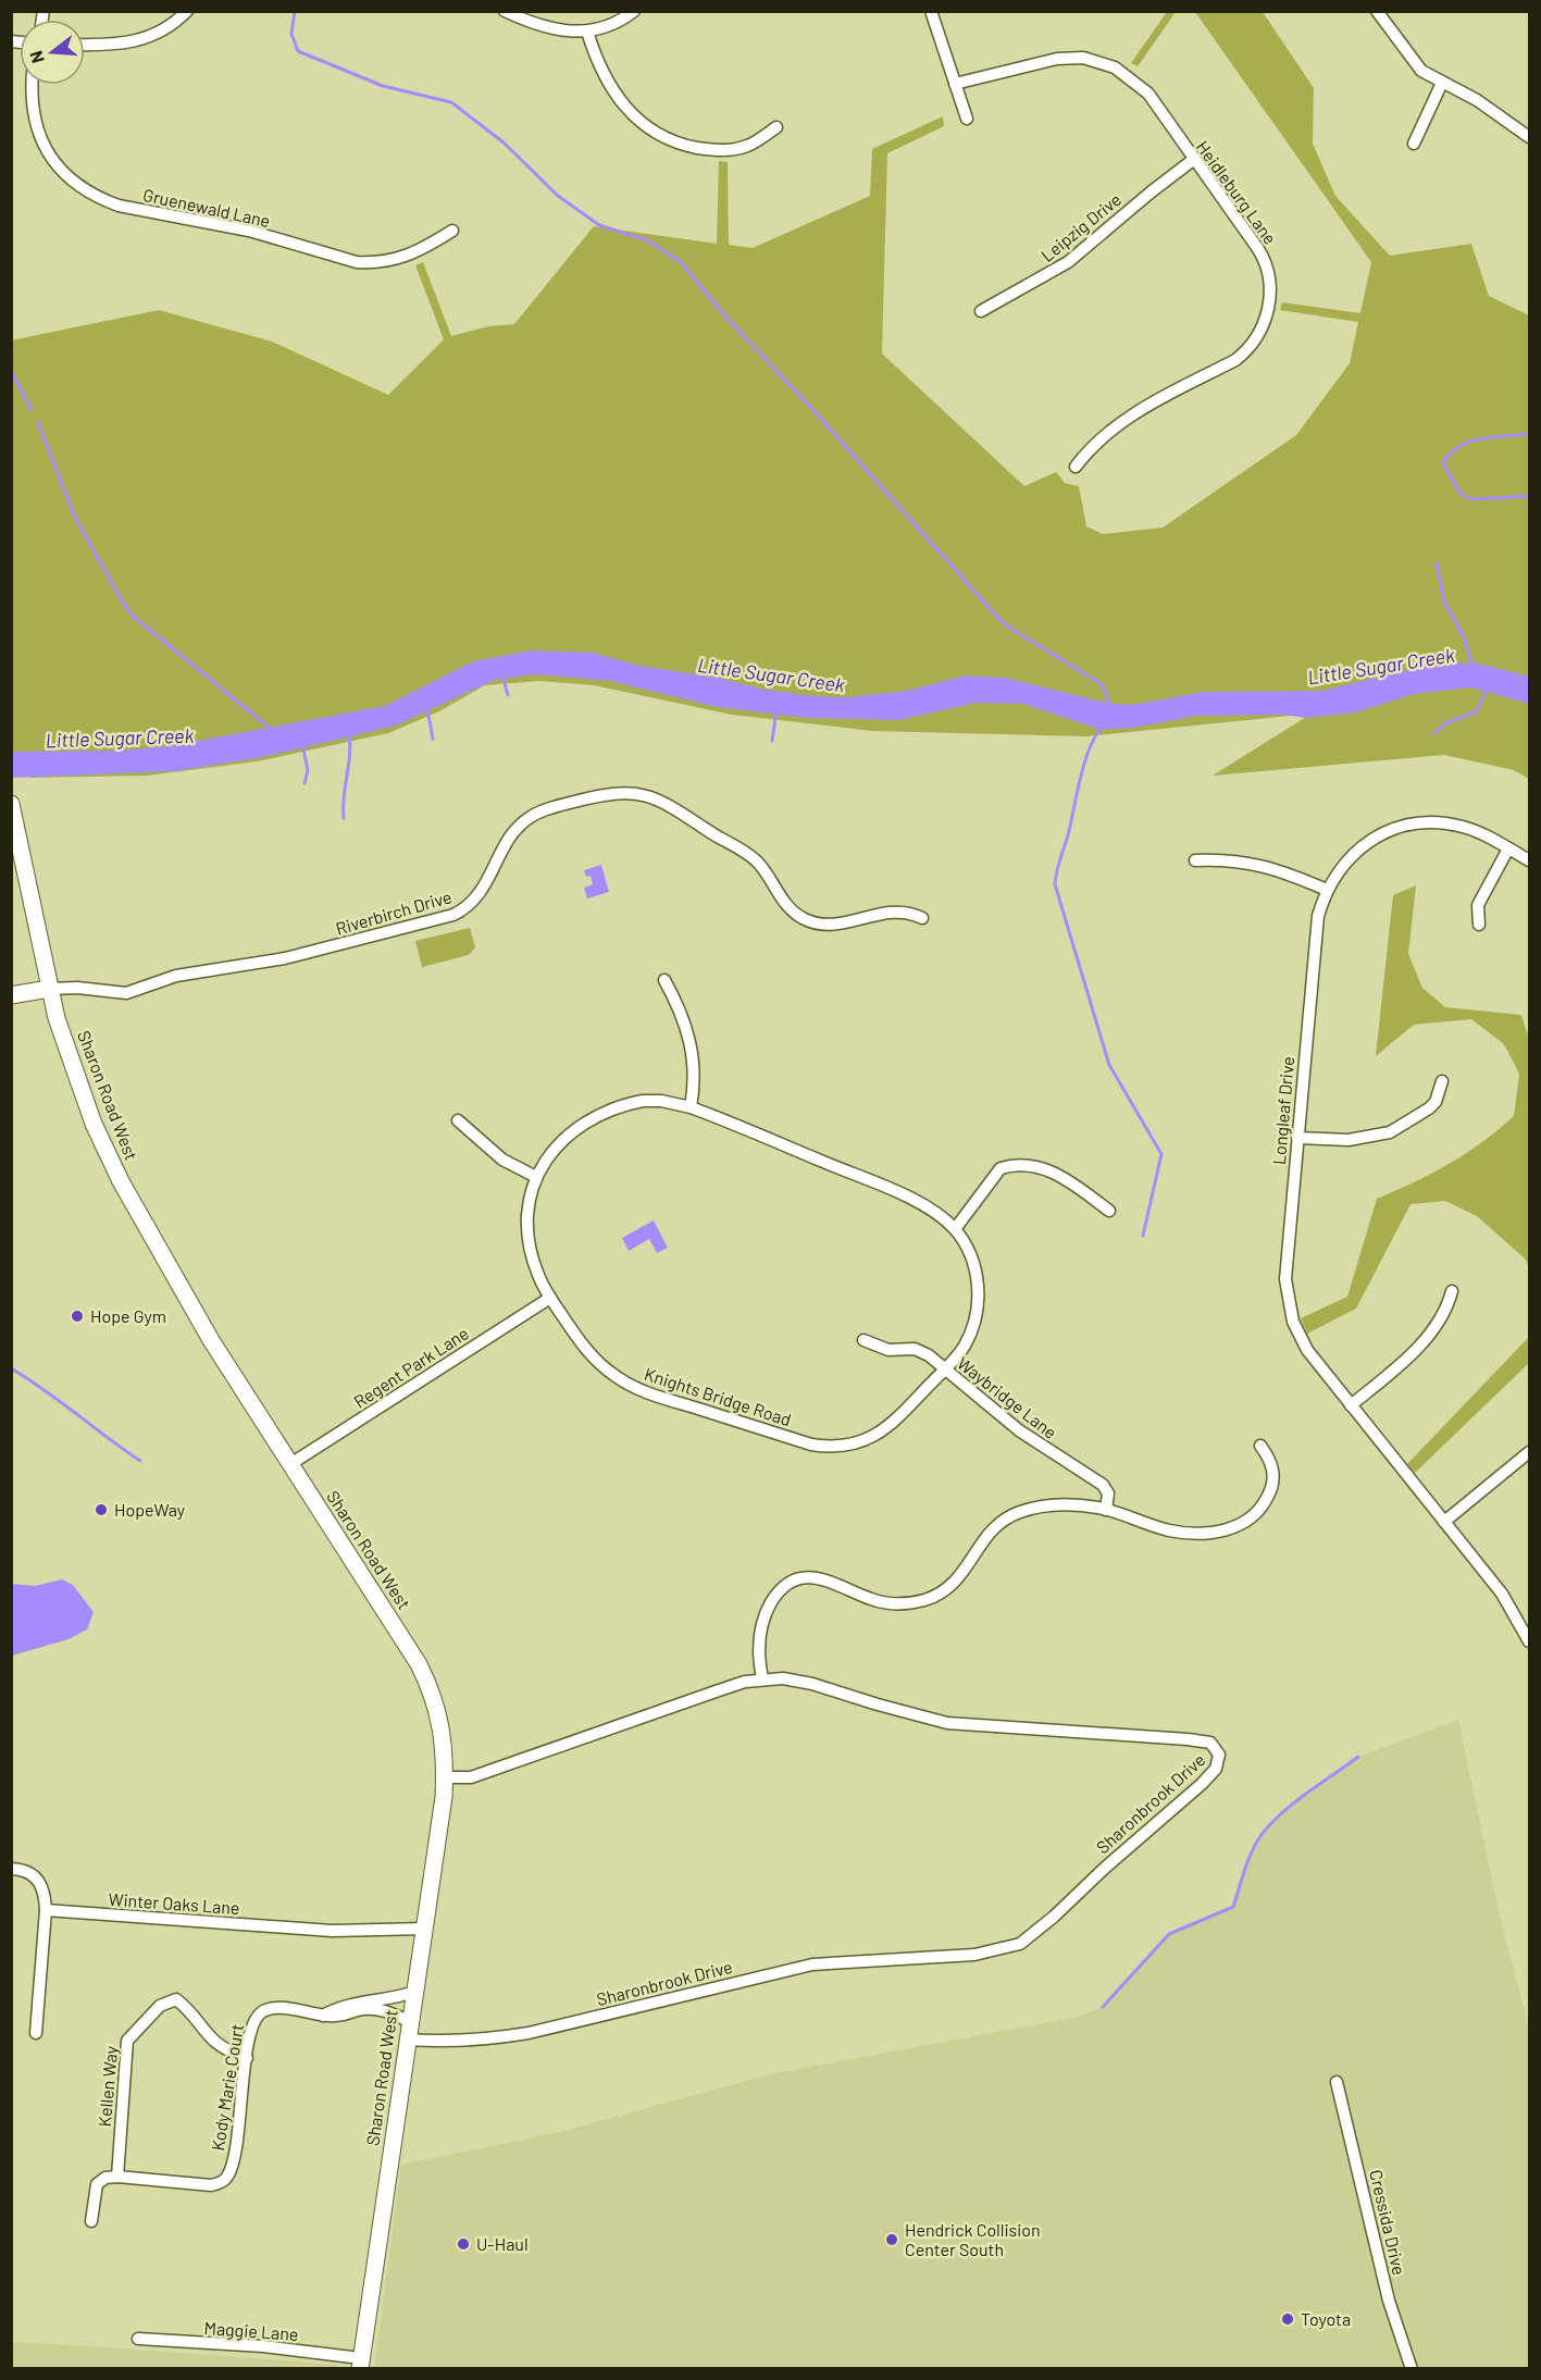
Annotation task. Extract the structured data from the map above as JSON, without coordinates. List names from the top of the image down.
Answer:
{
  "streets": {
    "main road": ["Sharon Road West"],
    "street": [
      "Heidleburg Lane",
      "Gruenewald Lane",
      "Leipzig Drive",
      "Riverbirch Drive",
      "Longleaf Drive",
      "Regent Park Lane",
      "Knights Bridge Road",
      "Waybridge Lane",
      "Sharonbrook Drive",
      "Winter Oaks Lane",
      "Kellen Way",
      "Kody Marie Court",
      "Cressida Drive",
      "Maggie Lane"
    ]
  },
  "crossings": [
    ["Heidleburg Lane", "Leipzig Drive"],
    ["Riverbirch Drive", "Sharon Road West"],
    ["Sharon Road West", "Regent Park Lane"],
    ["Sharon Road West", "Sharonbrook Drive"],
    ["Sharon Road West", "Winter Oaks Lane"],
    ["Sharon Road West", "Kody Marie Court"],
    ["Sharon Road West", "Maggie Lane"],
    ["Regent Park Lane", "Knights Bridge Road"],
    ["Knights Bridge Road", "Waybridge Lane"],
    ["Kellen Way", "Kody Marie Court"]
  ],
  "water": ["Little Sugar Creek"],
  "places": [
    "Hope Gym",
    "HopeWay",
    "Hendrick Collision Center South",
    "U-Haul",
    "Toyota"
  ],
  "north": "left"
}
